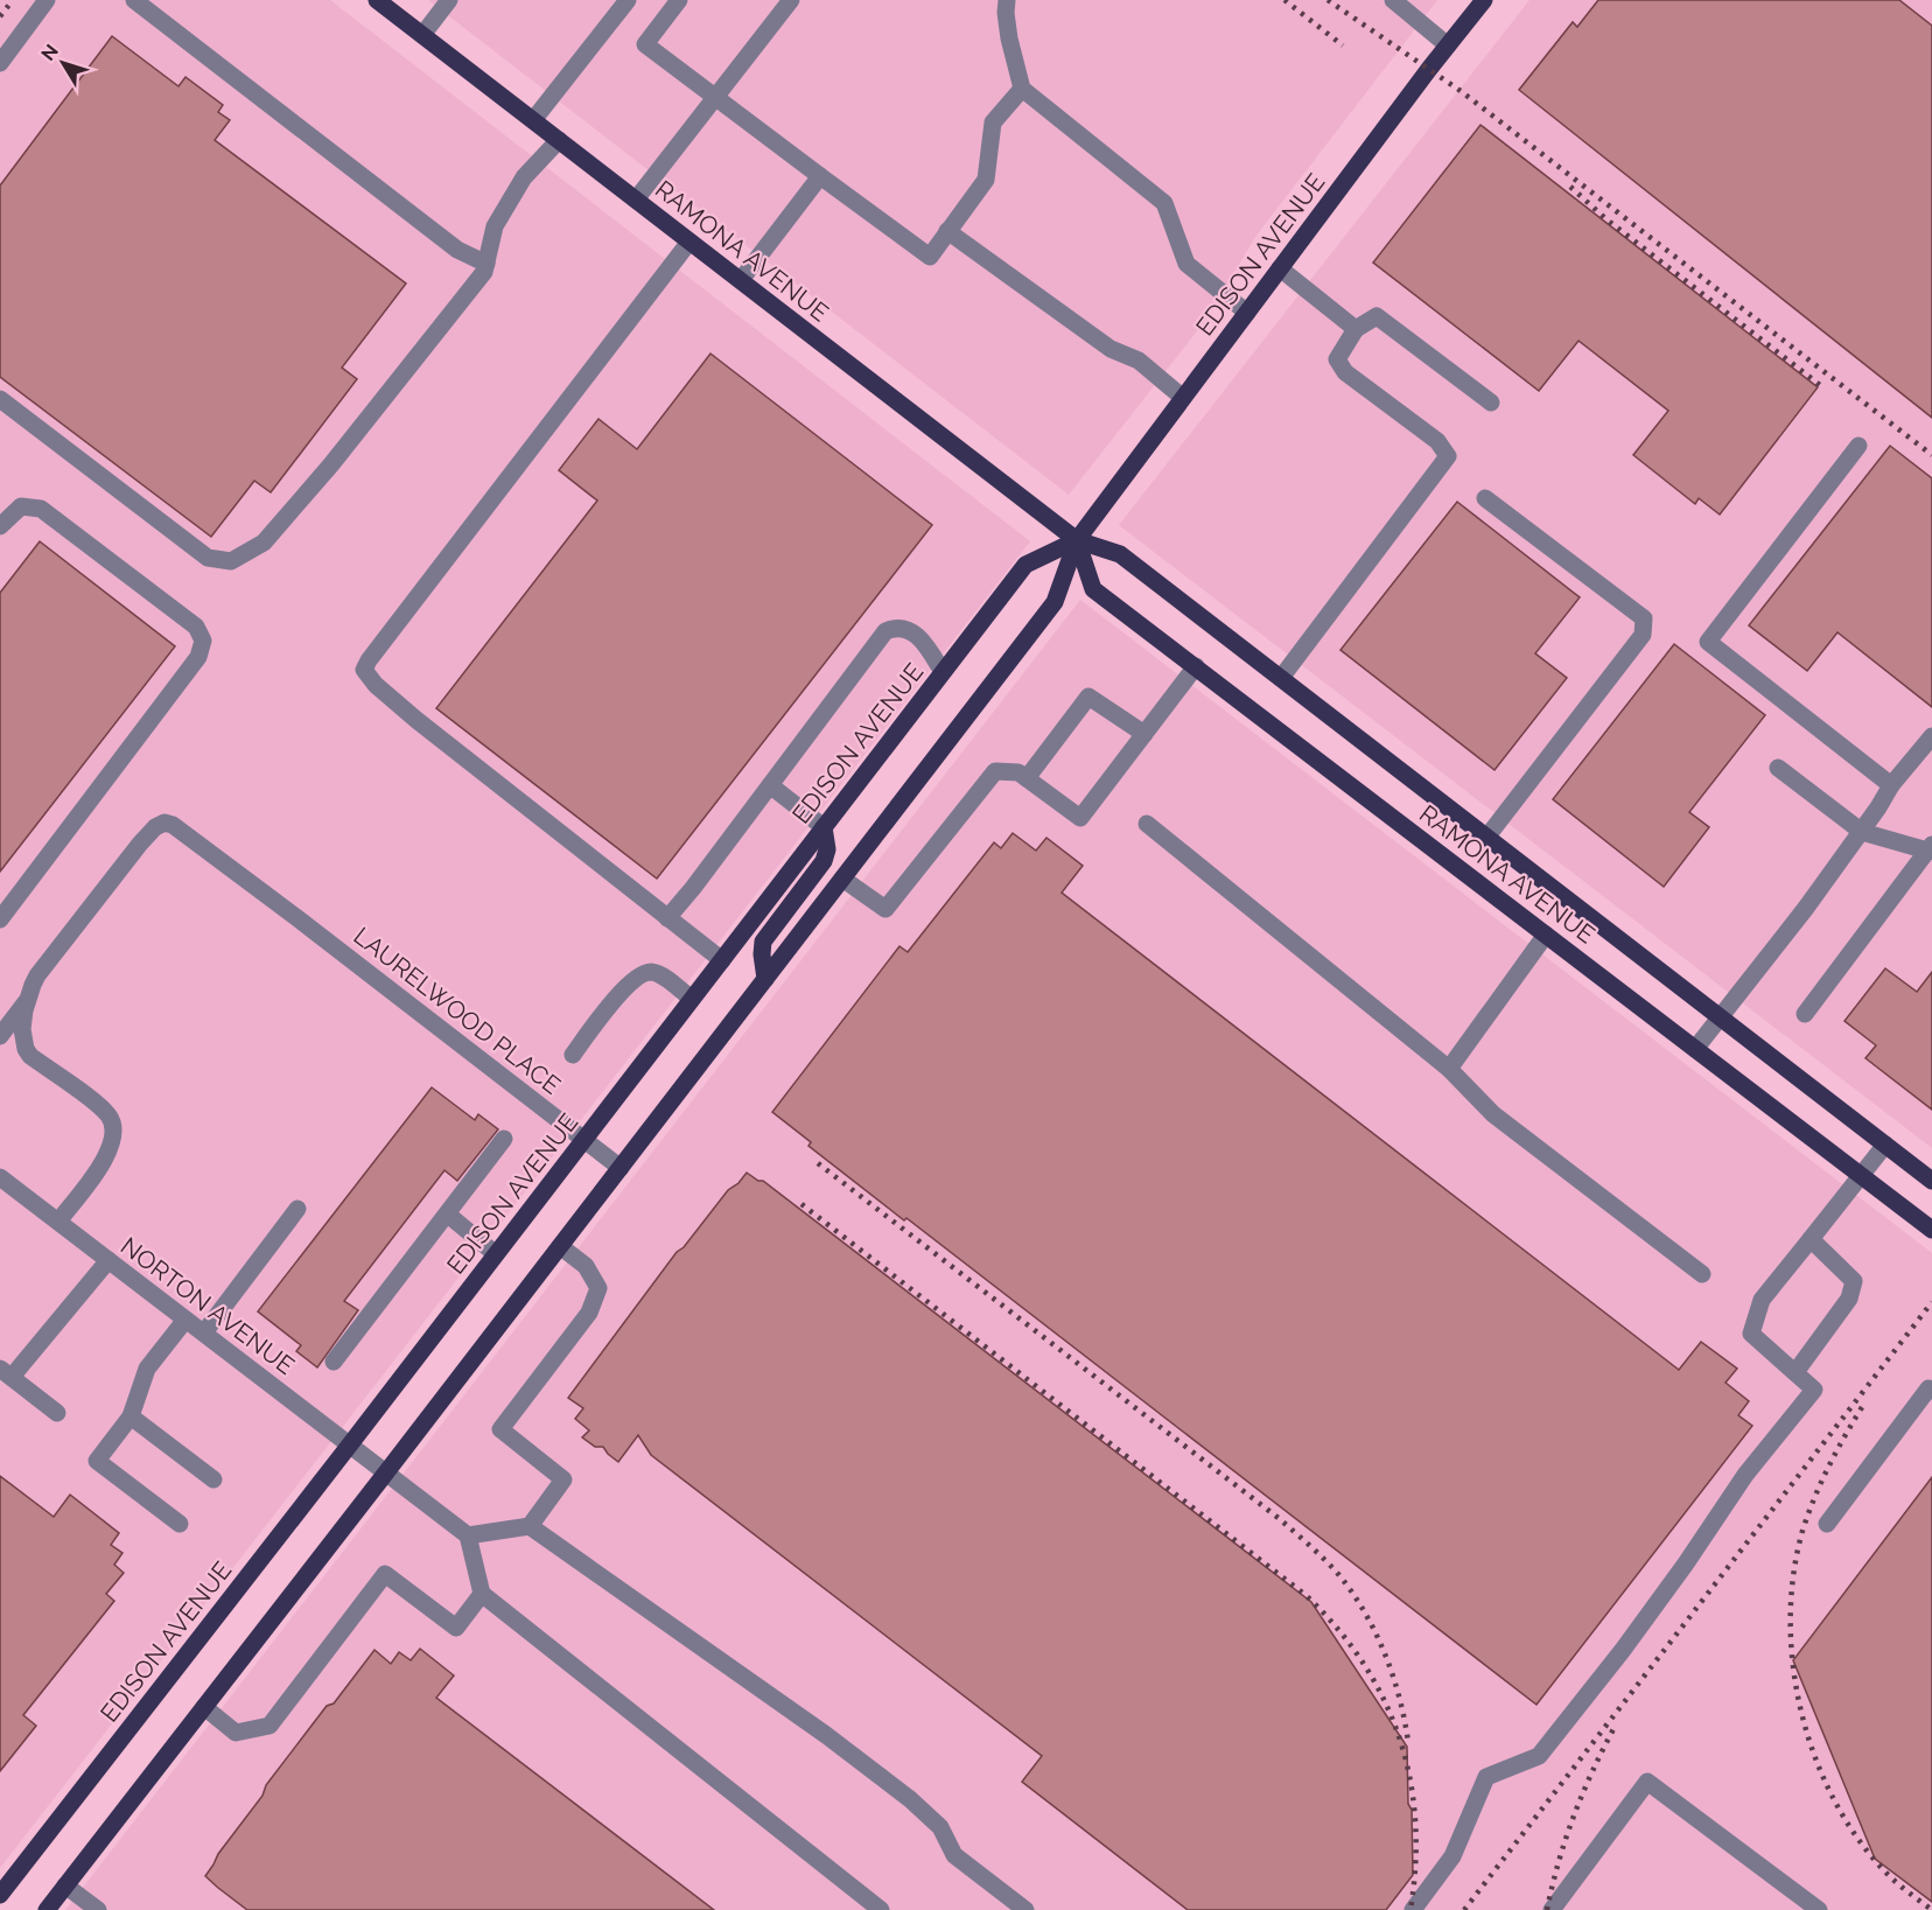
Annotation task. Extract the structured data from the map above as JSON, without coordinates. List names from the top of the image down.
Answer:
{
  "streets": {
    "main road": ["RAMONA AVENUE", "EDISON AVENUE"],
    "street": ["LAURELWOOD PLACE", "NORTON AVENUE"]
  },
  "crossings": [
    ["RAMONA AVENUE", "EDISON AVENUE"],
    ["EDISON AVENUE", "LAURELWOOD PLACE"],
    ["EDISON AVENUE", "NORTON AVENUE"]
  ],
  "north": "top left"
}
